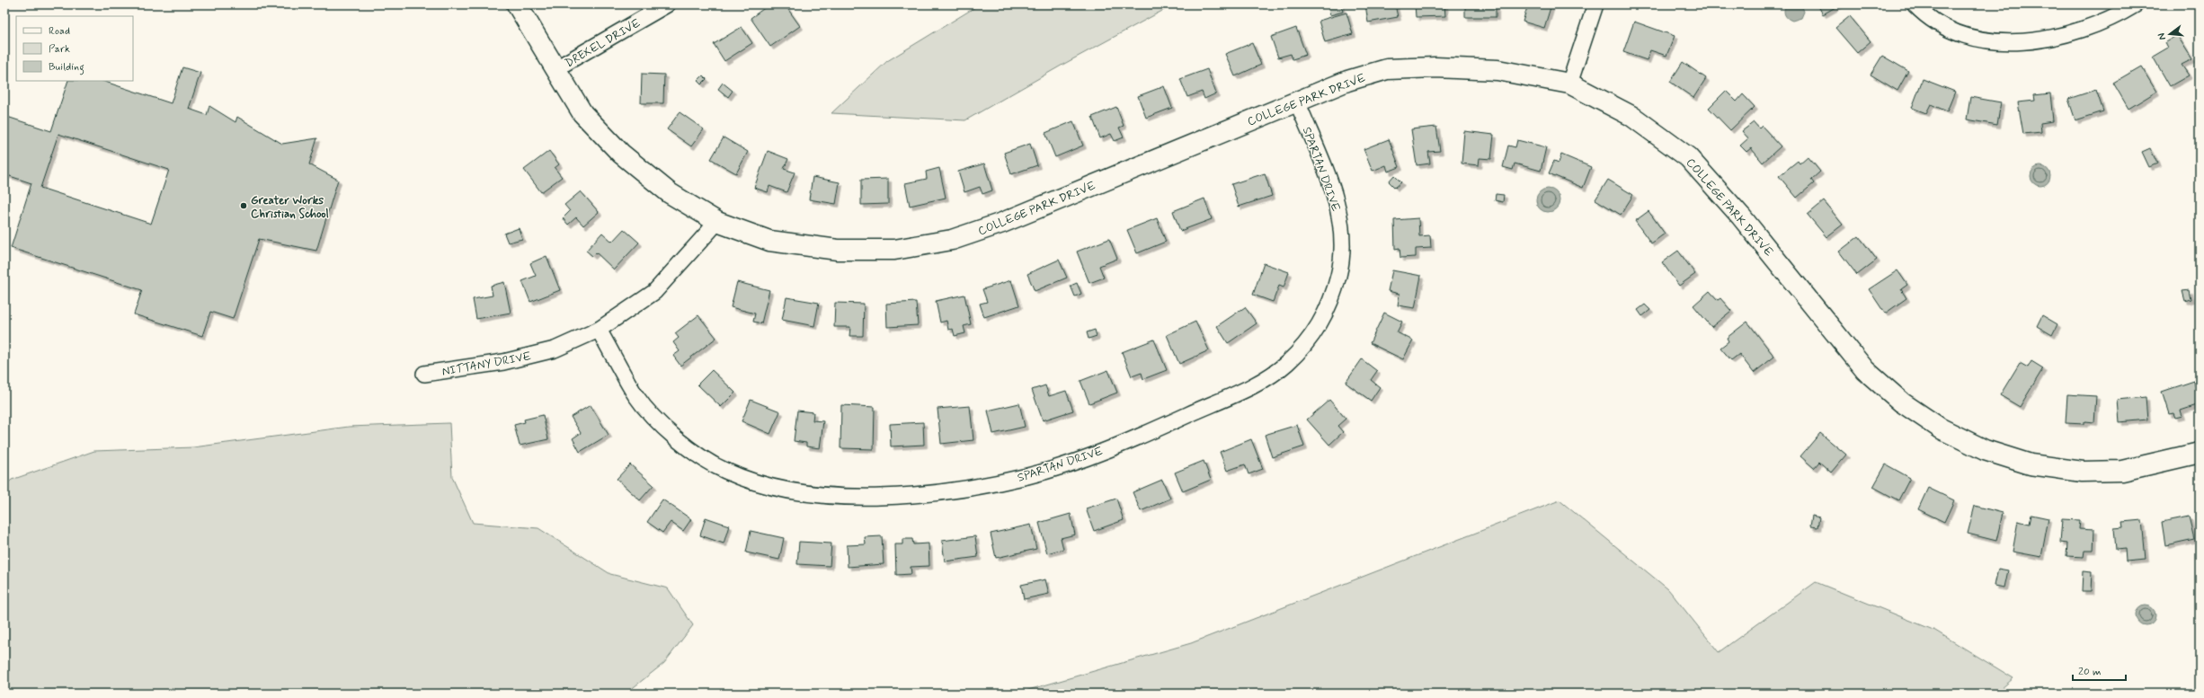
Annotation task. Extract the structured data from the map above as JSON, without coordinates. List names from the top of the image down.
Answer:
{
  "streets": {
    "street": [
      "DREXEL DRIVE",
      "COLLEGE PARK DRIVE",
      "SPARTAN DRIVE",
      "NITTANY DRIVE"
    ]
  },
  "crossings": [
    ["DREXEL DRIVE", "COLLEGE PARK DRIVE"],
    ["COLLEGE PARK DRIVE", "SPARTAN DRIVE"],
    ["COLLEGE PARK DRIVE", "NITTANY DRIVE"],
    ["SPARTAN DRIVE", "NITTANY DRIVE"]
  ],
  "places": ["Greater Works Christian School"],
  "legend": ["Road", "Park", "Building"],
  "scale_bar": "20 m",
  "north": "left"
}
